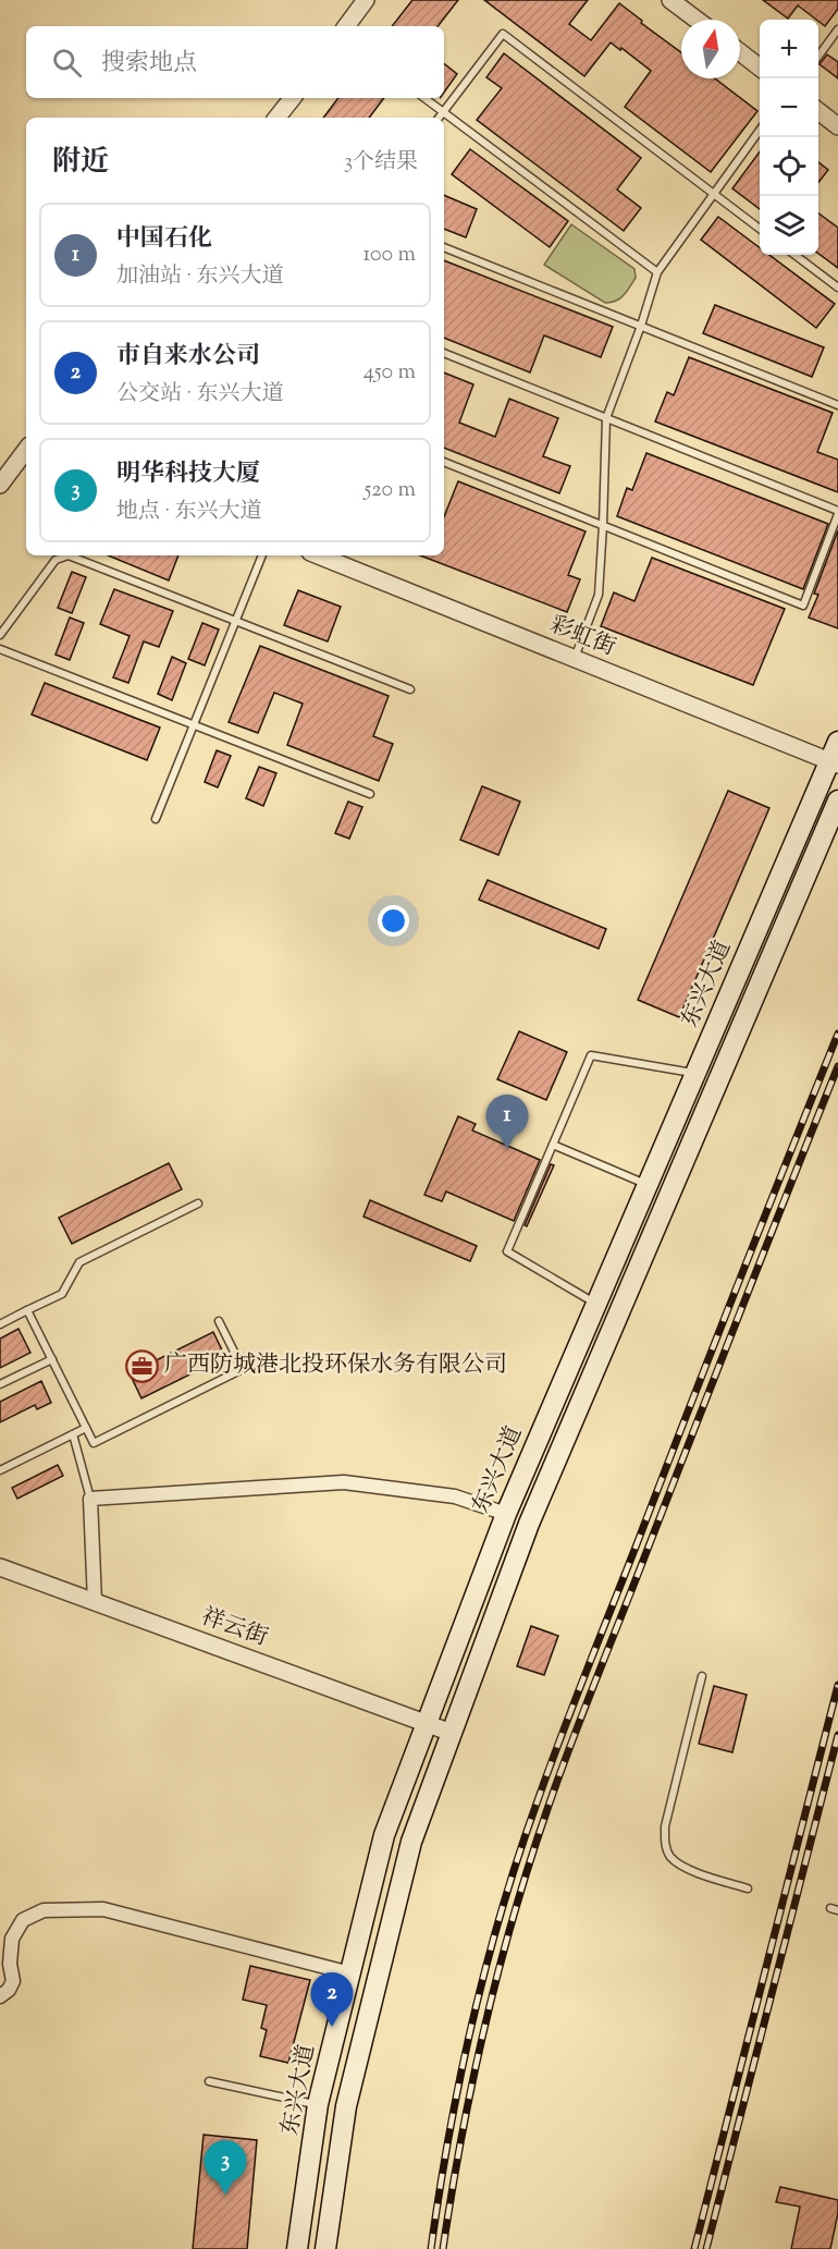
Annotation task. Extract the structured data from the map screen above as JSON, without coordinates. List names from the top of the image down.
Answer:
{
  "streets": {
    "main road": ["东兴大道"],
    "street": ["彩虹街", "祥云街"]
  },
  "crossings": [
    ["彩虹街", "东兴大道"],
    ["东兴大道", "祥云街"]
  ],
  "places": {
    "office": ["广西防城港北投环保水务有限公司"]
  },
  "north": "top",
  "page": {
    "map_buttons": ["+", "−"],
    "search": "搜索地点",
    "heading": ["附近", "3个结果"],
    "list": [
      {
        "mark": "1",
        "name": "中国石化",
        "note": "加油站 · 东兴大道",
        "value": "100 m"
      },
      {
        "mark": "2",
        "name": "巿自来水公司",
        "note": "公交站 · 东兴大道",
        "value": "450 m"
      },
      {
        "mark": "3",
        "name": "明华科技大厦",
        "note": "地点 · 东兴大道",
        "value": "520 m"
      }
    ],
    "pins": ["1", "2", "3"]
  }
}
